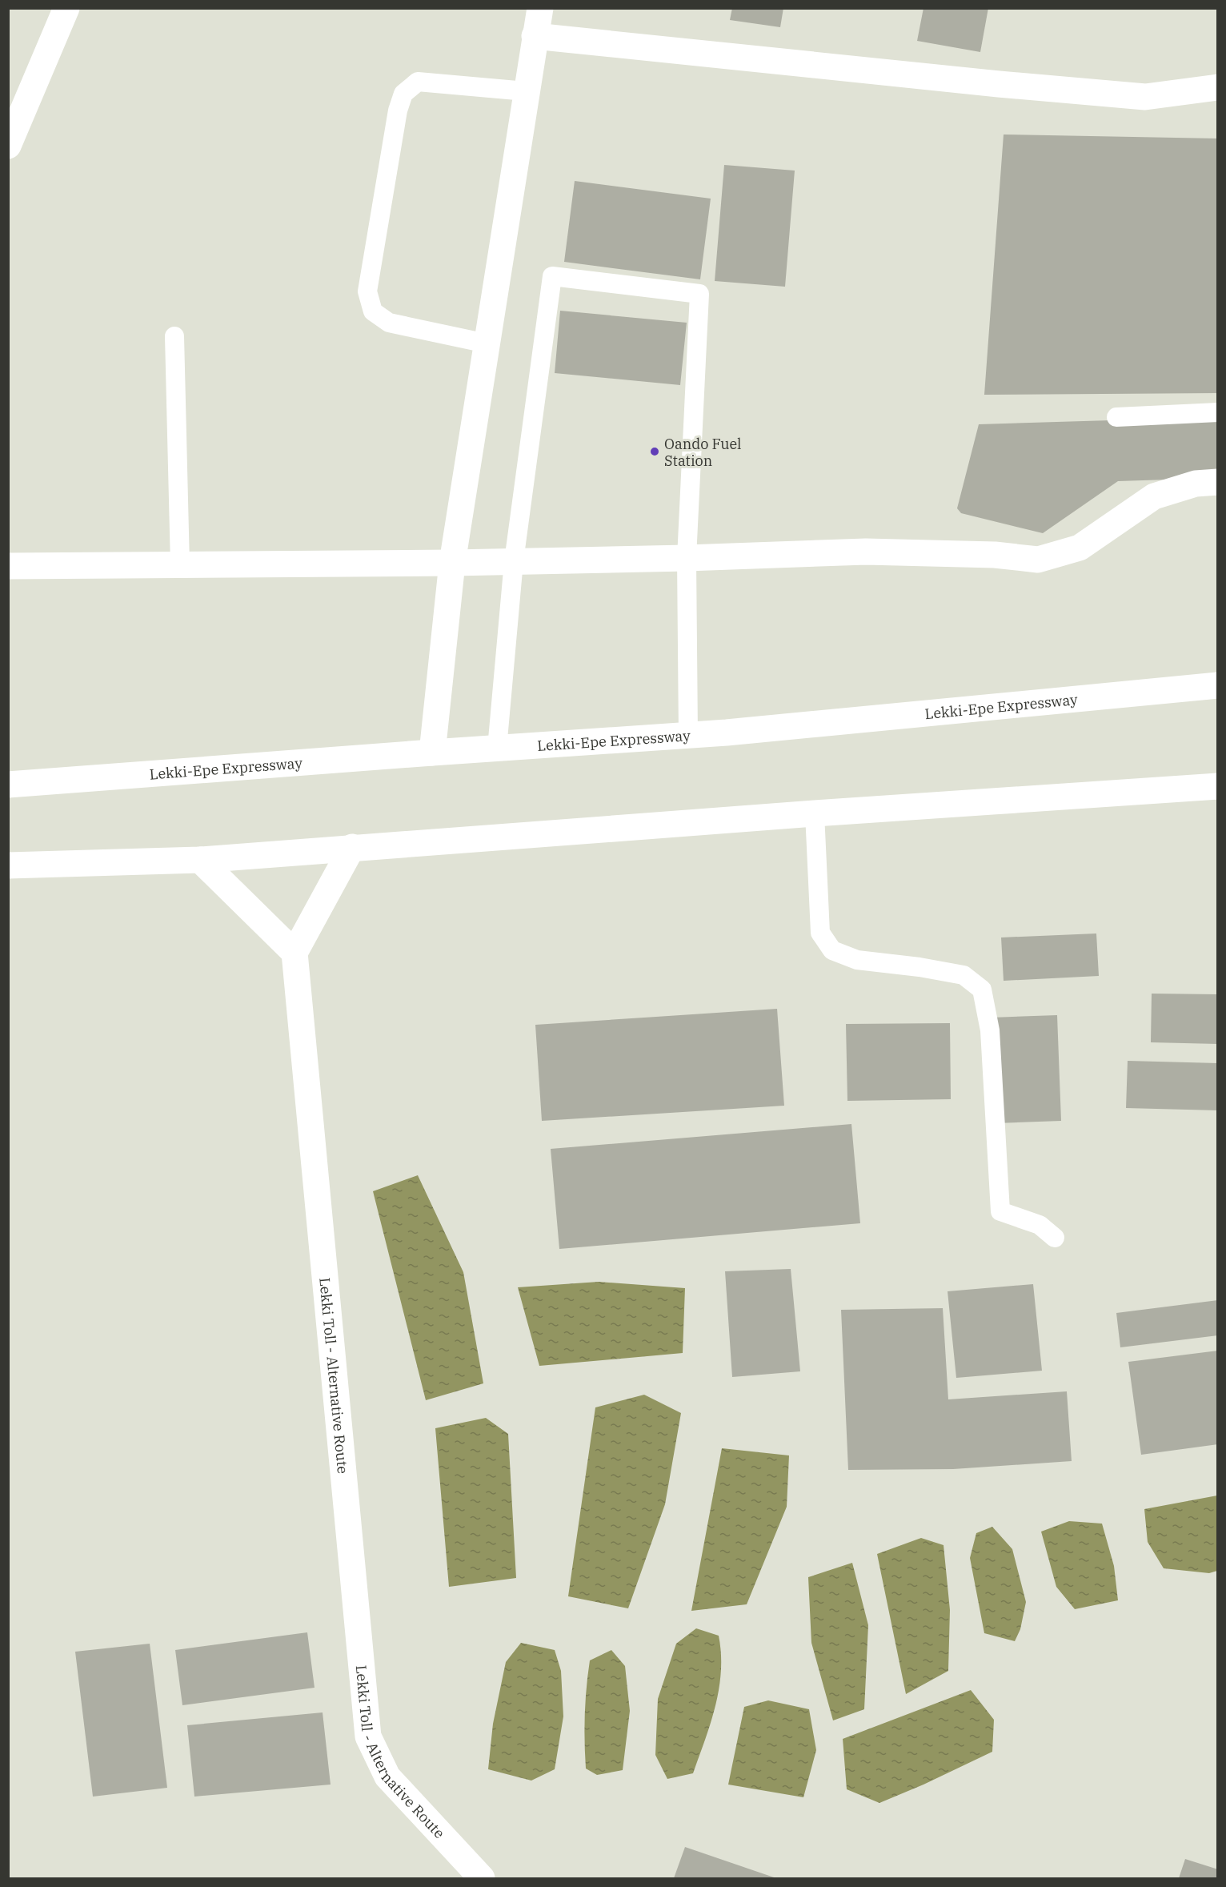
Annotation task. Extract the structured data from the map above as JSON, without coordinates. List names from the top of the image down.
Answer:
{
  "streets": {
    "main road": ["Lekki-Epe Expressway", "Lekki Toll - Alternative Route"]
  },
  "places": ["Oando Fuel Station"]
}
